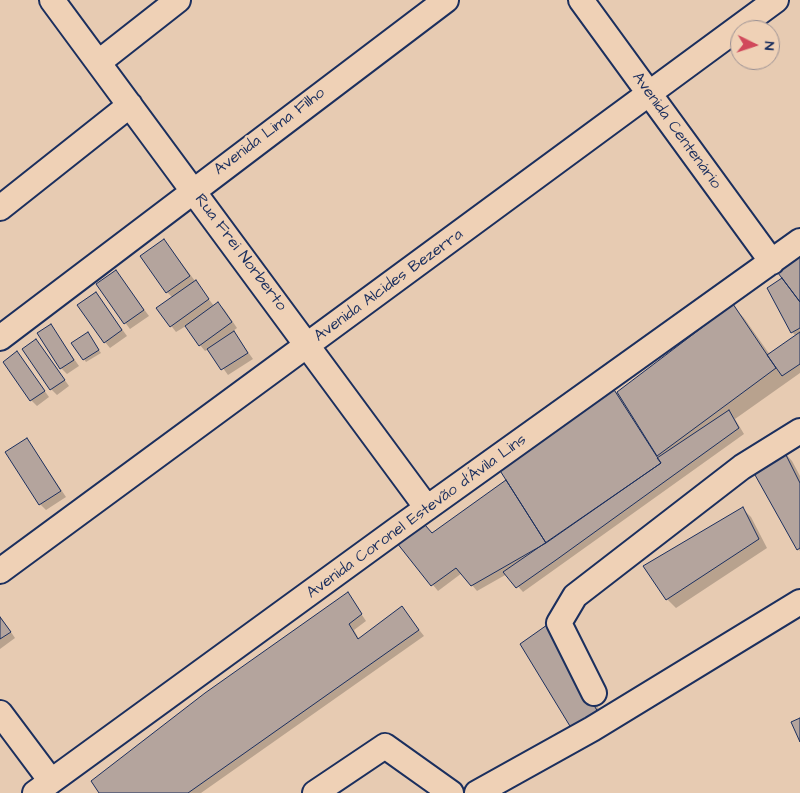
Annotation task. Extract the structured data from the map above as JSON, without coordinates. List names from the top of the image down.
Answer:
{
  "streets": {
    "street": [
      "Avenida Centenário",
      "Avenida Lima Filho",
      "Rua Frei Norberto",
      "Avenida Alcides Bezerra",
      "Avenida Coronel Estevão d'Ávila Lins"
    ]
  },
  "crossings": [
    ["Avenida Centenário", "Avenida Alcides Bezerra"],
    ["Avenida Centenário", "Avenida Coronel Estevão d'Ávila Lins"],
    ["Avenida Lima Filho", "Rua Frei Norberto"],
    ["Rua Frei Norberto", "Avenida Alcides Bezerra"],
    ["Rua Frei Norberto", "Avenida Coronel Estevão d'Ávila Lins"]
  ],
  "north": "right"
}
